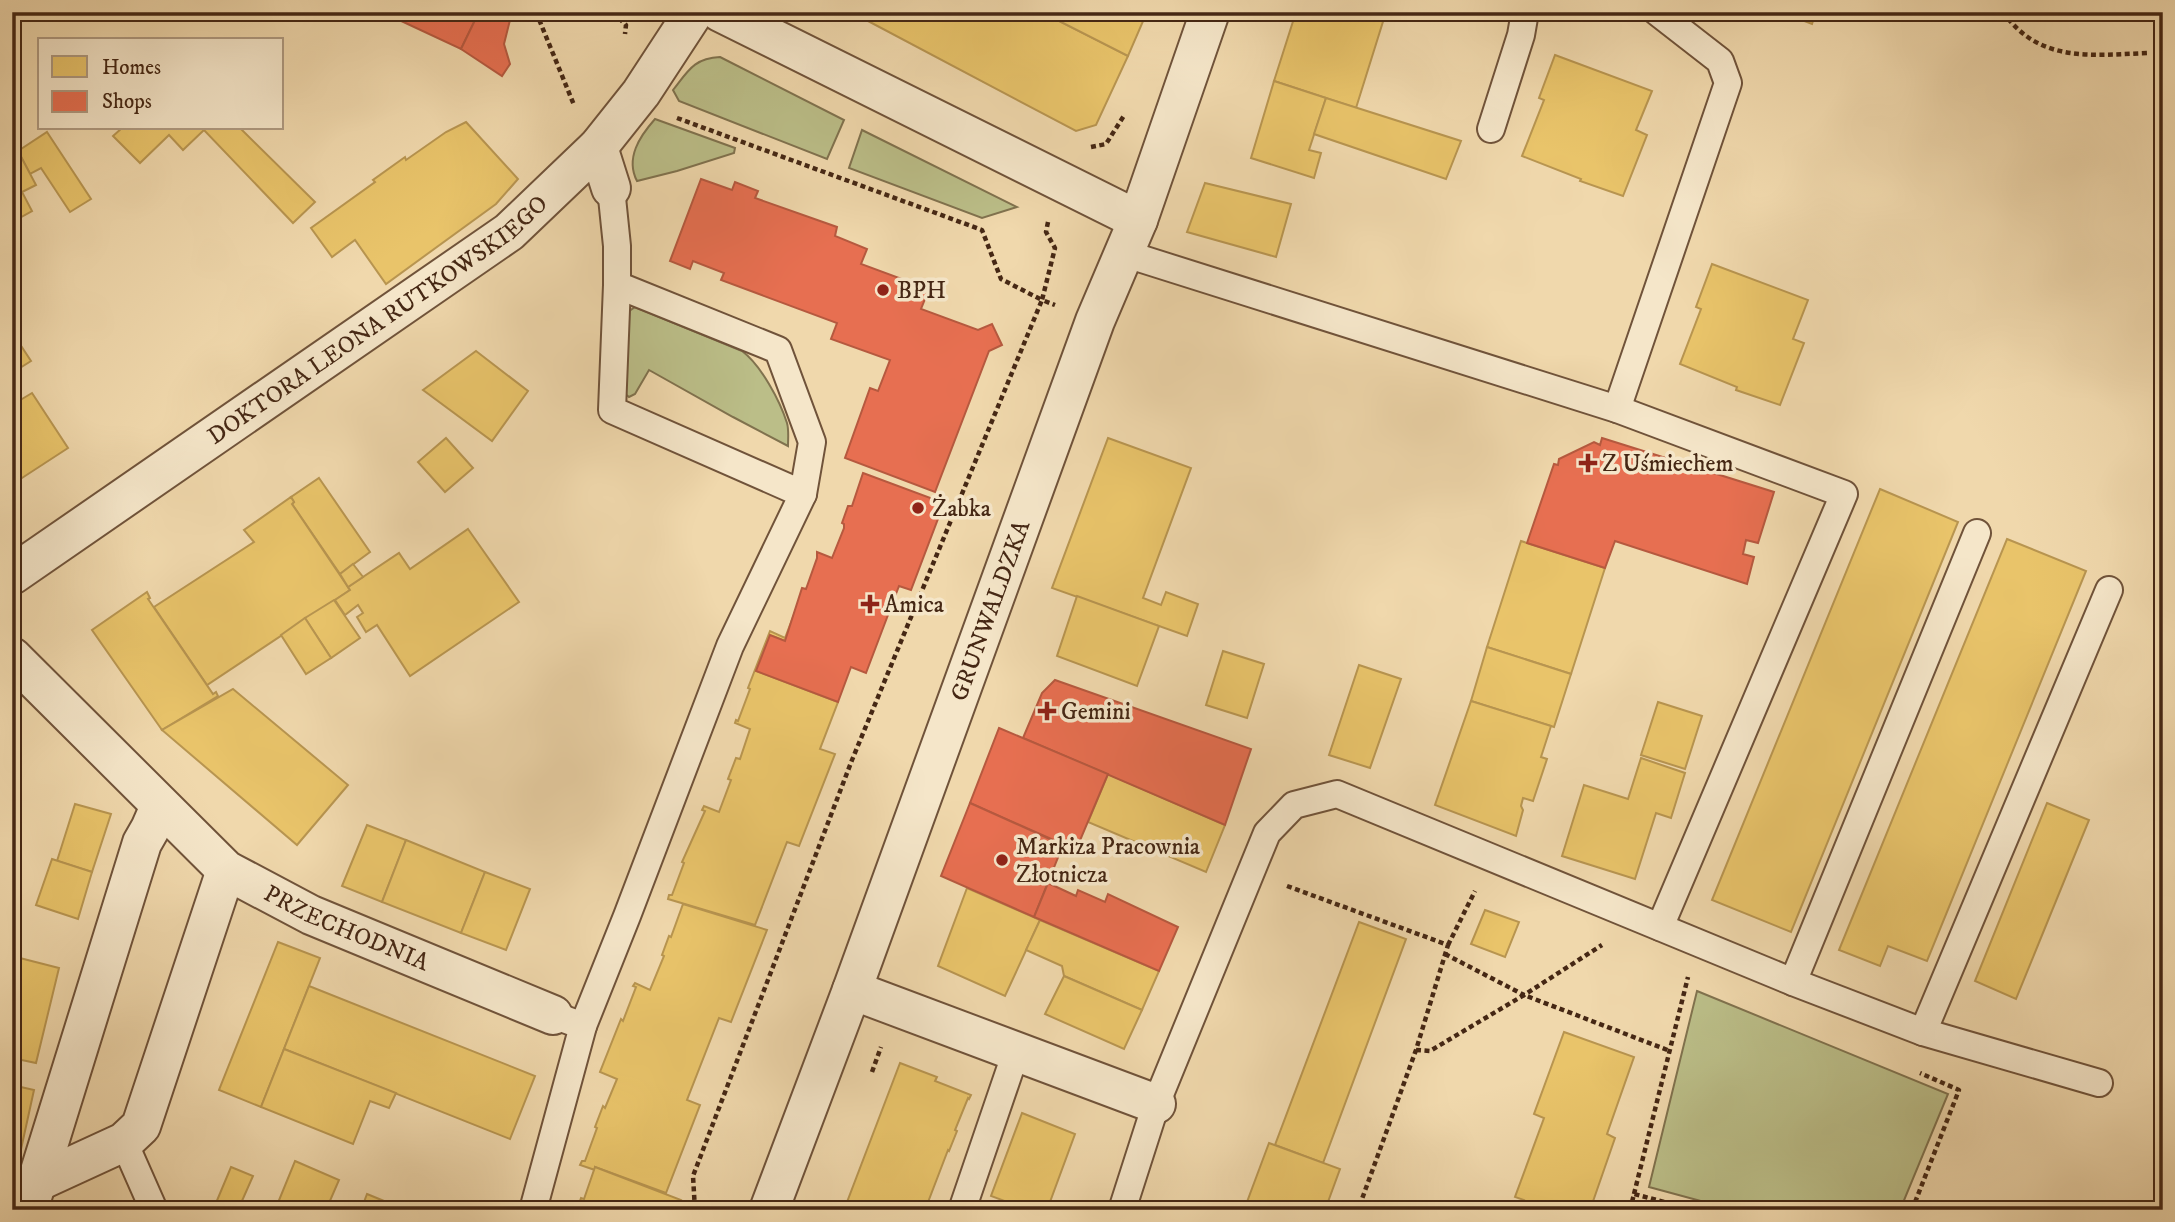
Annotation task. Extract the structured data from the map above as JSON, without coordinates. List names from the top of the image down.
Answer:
{
  "streets": {
    "street": ["DOKTORA LEONA RUTKOWSKIEGO", "GRUNWALDZKA", "PRZECHODNIA"]
  },
  "places": {
    "other": ["BPH", "Żabka", "Markiza Pracownia Złotnicza"],
    "health": ["Z Uśmiechem", "Amica", "Gemini"]
  },
  "legend": ["Homes", "Shops"]
}
